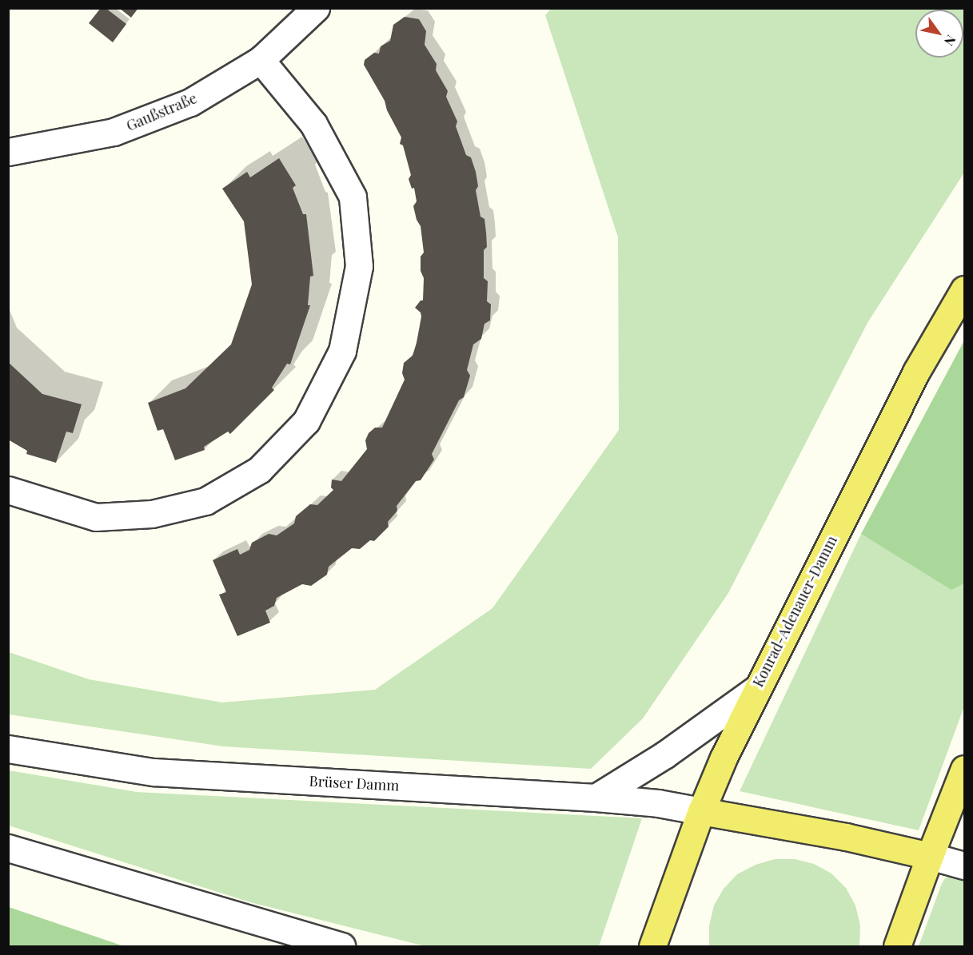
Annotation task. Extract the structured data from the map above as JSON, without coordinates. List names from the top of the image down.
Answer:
{
  "streets": {
    "main road": ["Konrad-Adenauer-Damm"],
    "street": ["Gaußstraße", "Brüser Damm"]
  },
  "crossings": [
    ["Konrad-Adenauer-Damm", "Brüser Damm"]
  ],
  "north": "bottom right"
}
